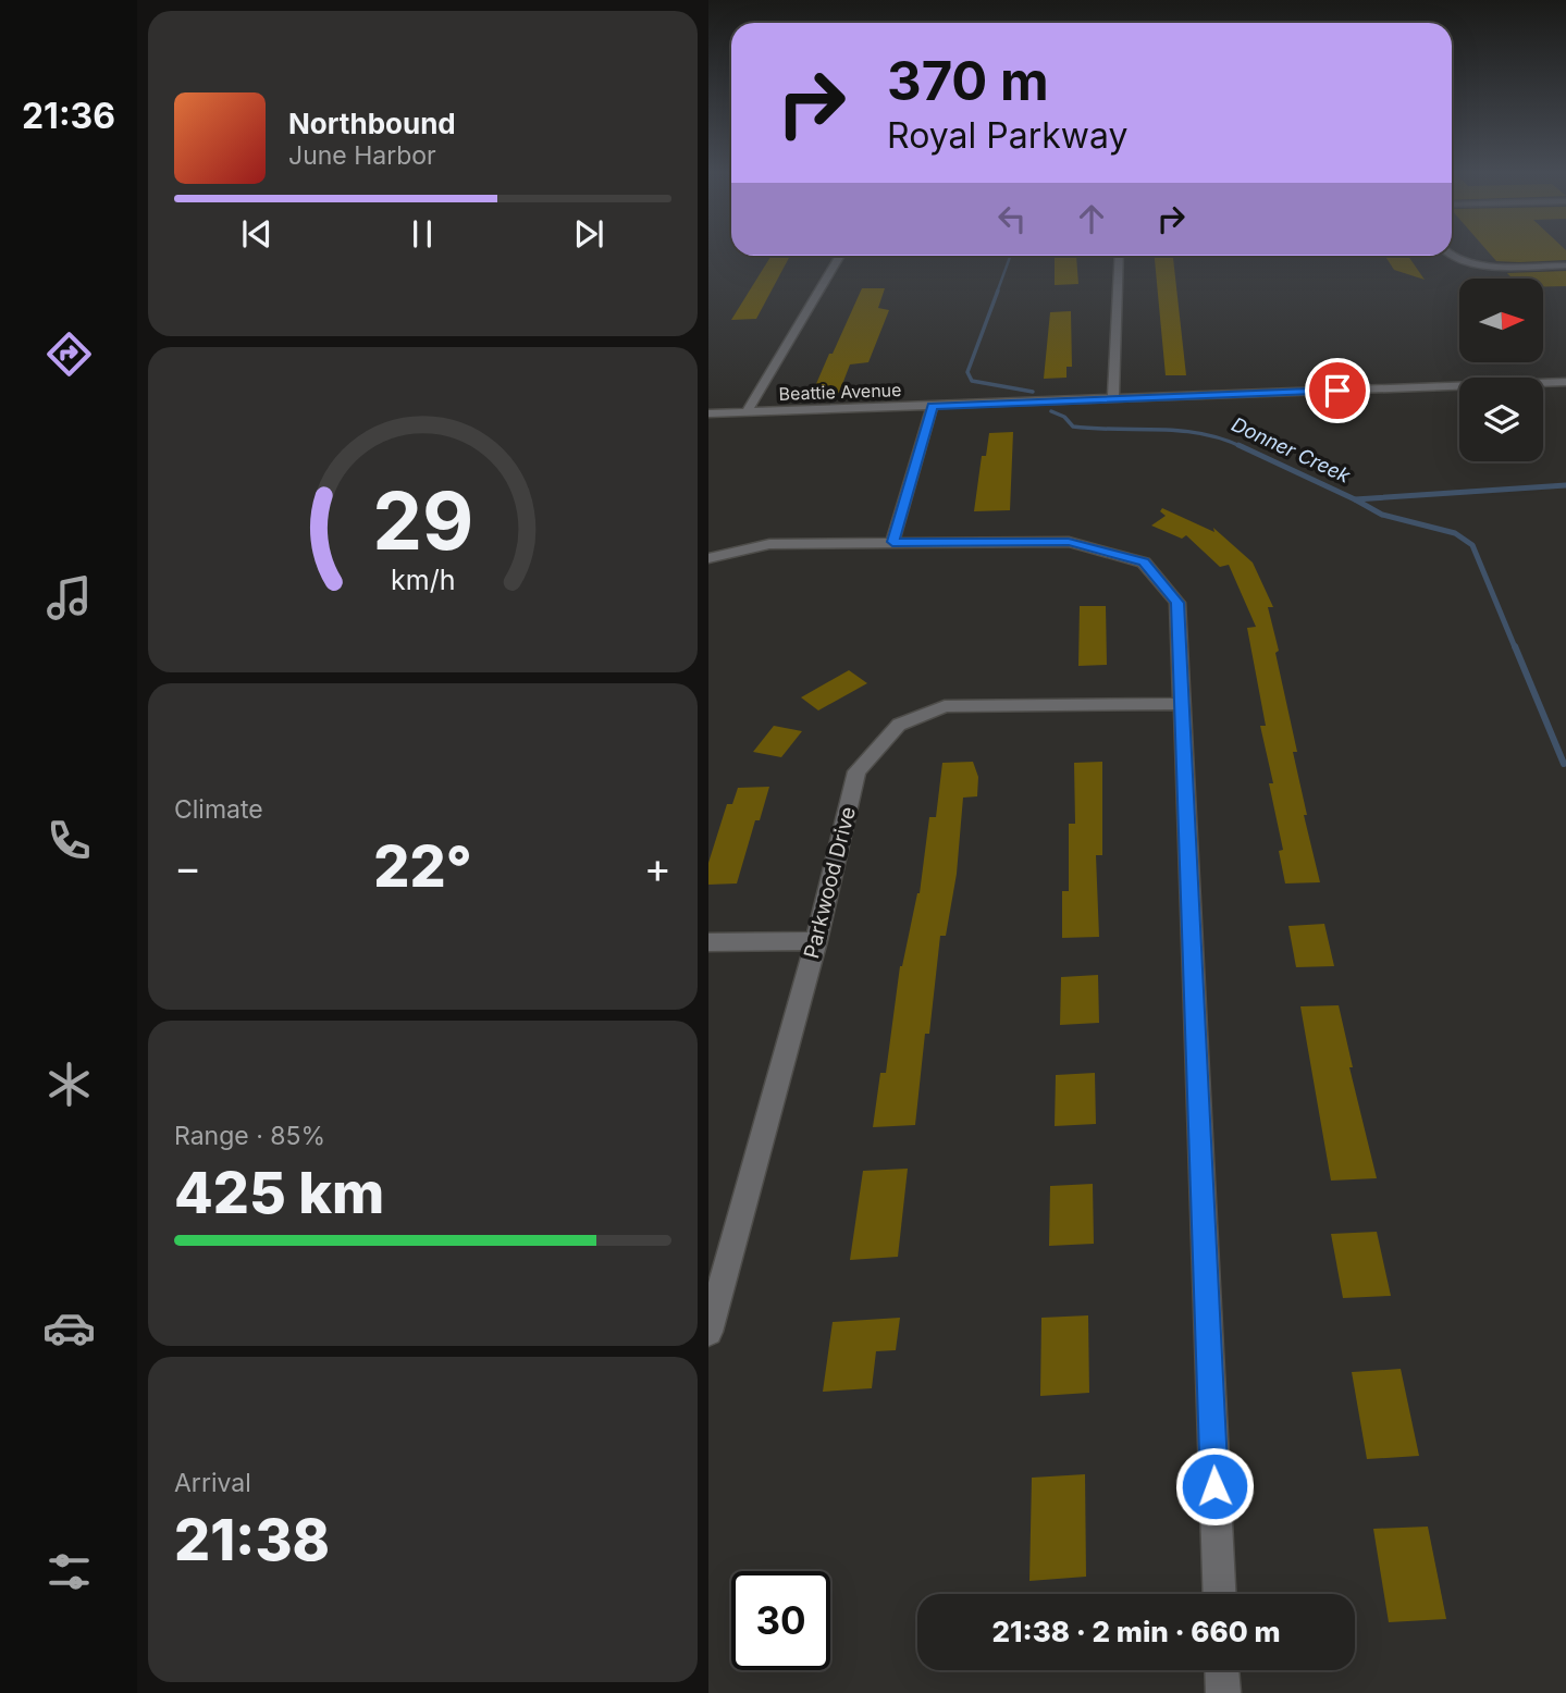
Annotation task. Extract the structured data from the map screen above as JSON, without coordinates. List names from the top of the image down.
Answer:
{
  "streets": {
    "street": ["Beattie Avenue", "Parkwood Drive"]
  },
  "water": ["Donner Creek"],
  "north": "right",
  "page": {
    "tabs": "21:36",
    "turn": ["370 m", "Royal Parkway"],
    "song": ["Northbound", "June Harbor"],
    "tile": [
      "Climate",
      ["Range · 85%", "425 km"],
      ["Arrival", "21:38"]
    ],
    "heat": ["−", "22°", "+"],
    "limit": "30",
    "trip": "21:38 · 2 min · 660 m",
    "gauge": ["29", "km/h"]
  }
}
